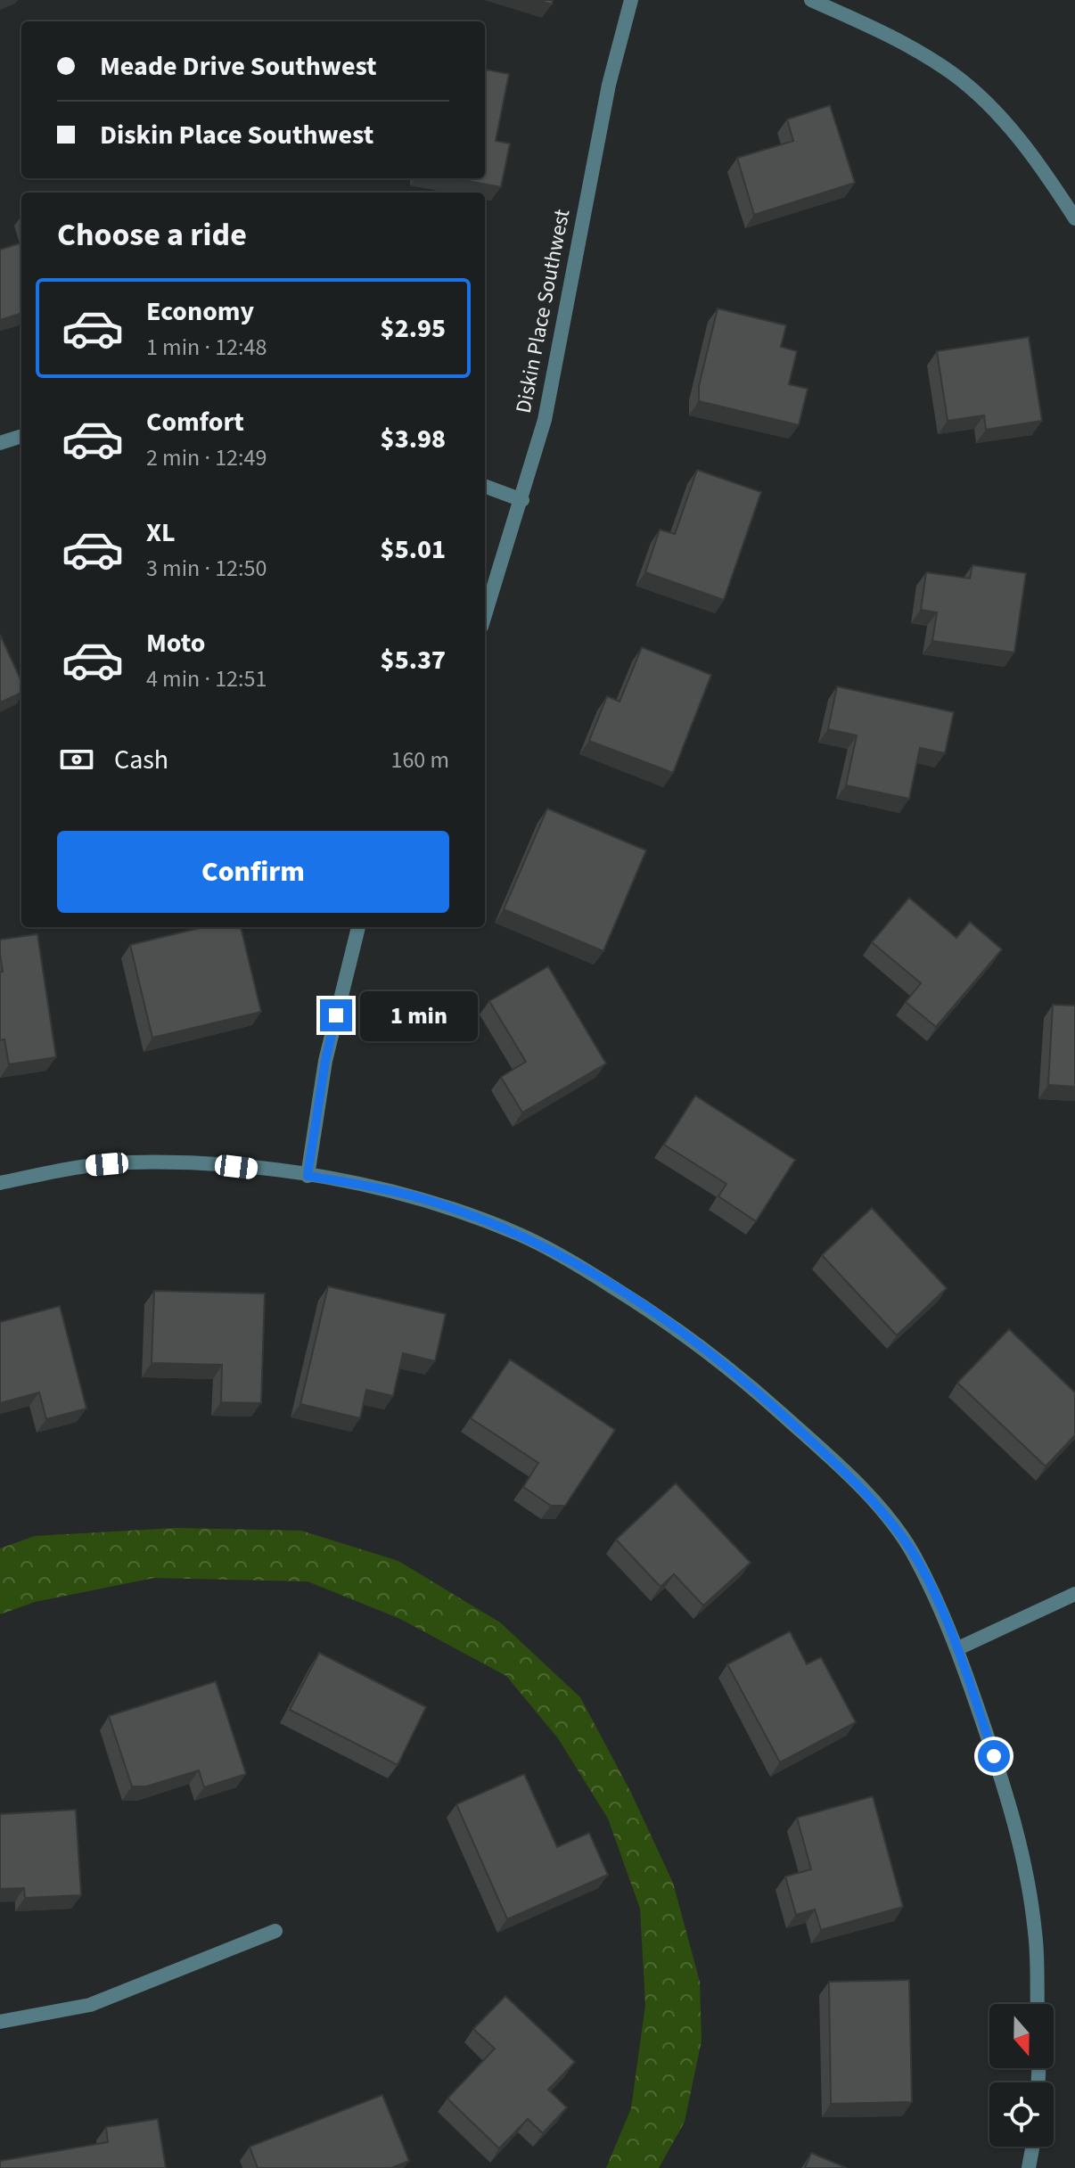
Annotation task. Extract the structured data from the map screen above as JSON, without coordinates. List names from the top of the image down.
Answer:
{
  "streets": {
    "street": ["Diskin Place Southwest"]
  },
  "north": "bottom",
  "page": {
    "banner": ["Meade Drive Southwest", "Diskin Place Southwest"],
    "heading": "Choose a ride",
    "list": [
      {
        "name": "Economy",
        "note": "1 min · 12:48",
        "value": "$2.95"
      },
      {
        "name": "Comfort",
        "note": "2 min · 12:49",
        "value": "$3.98"
      },
      {
        "name": "XL",
        "note": "3 min · 12:50",
        "value": "$5.01"
      },
      {
        "name": "Moto",
        "note": "4 min · 12:51",
        "value": "$5.37"
      }
    ],
    "pay": ["Cash", "160 m"],
    "buttons": "Confirm",
    "bubble": "1 min"
  }
}
